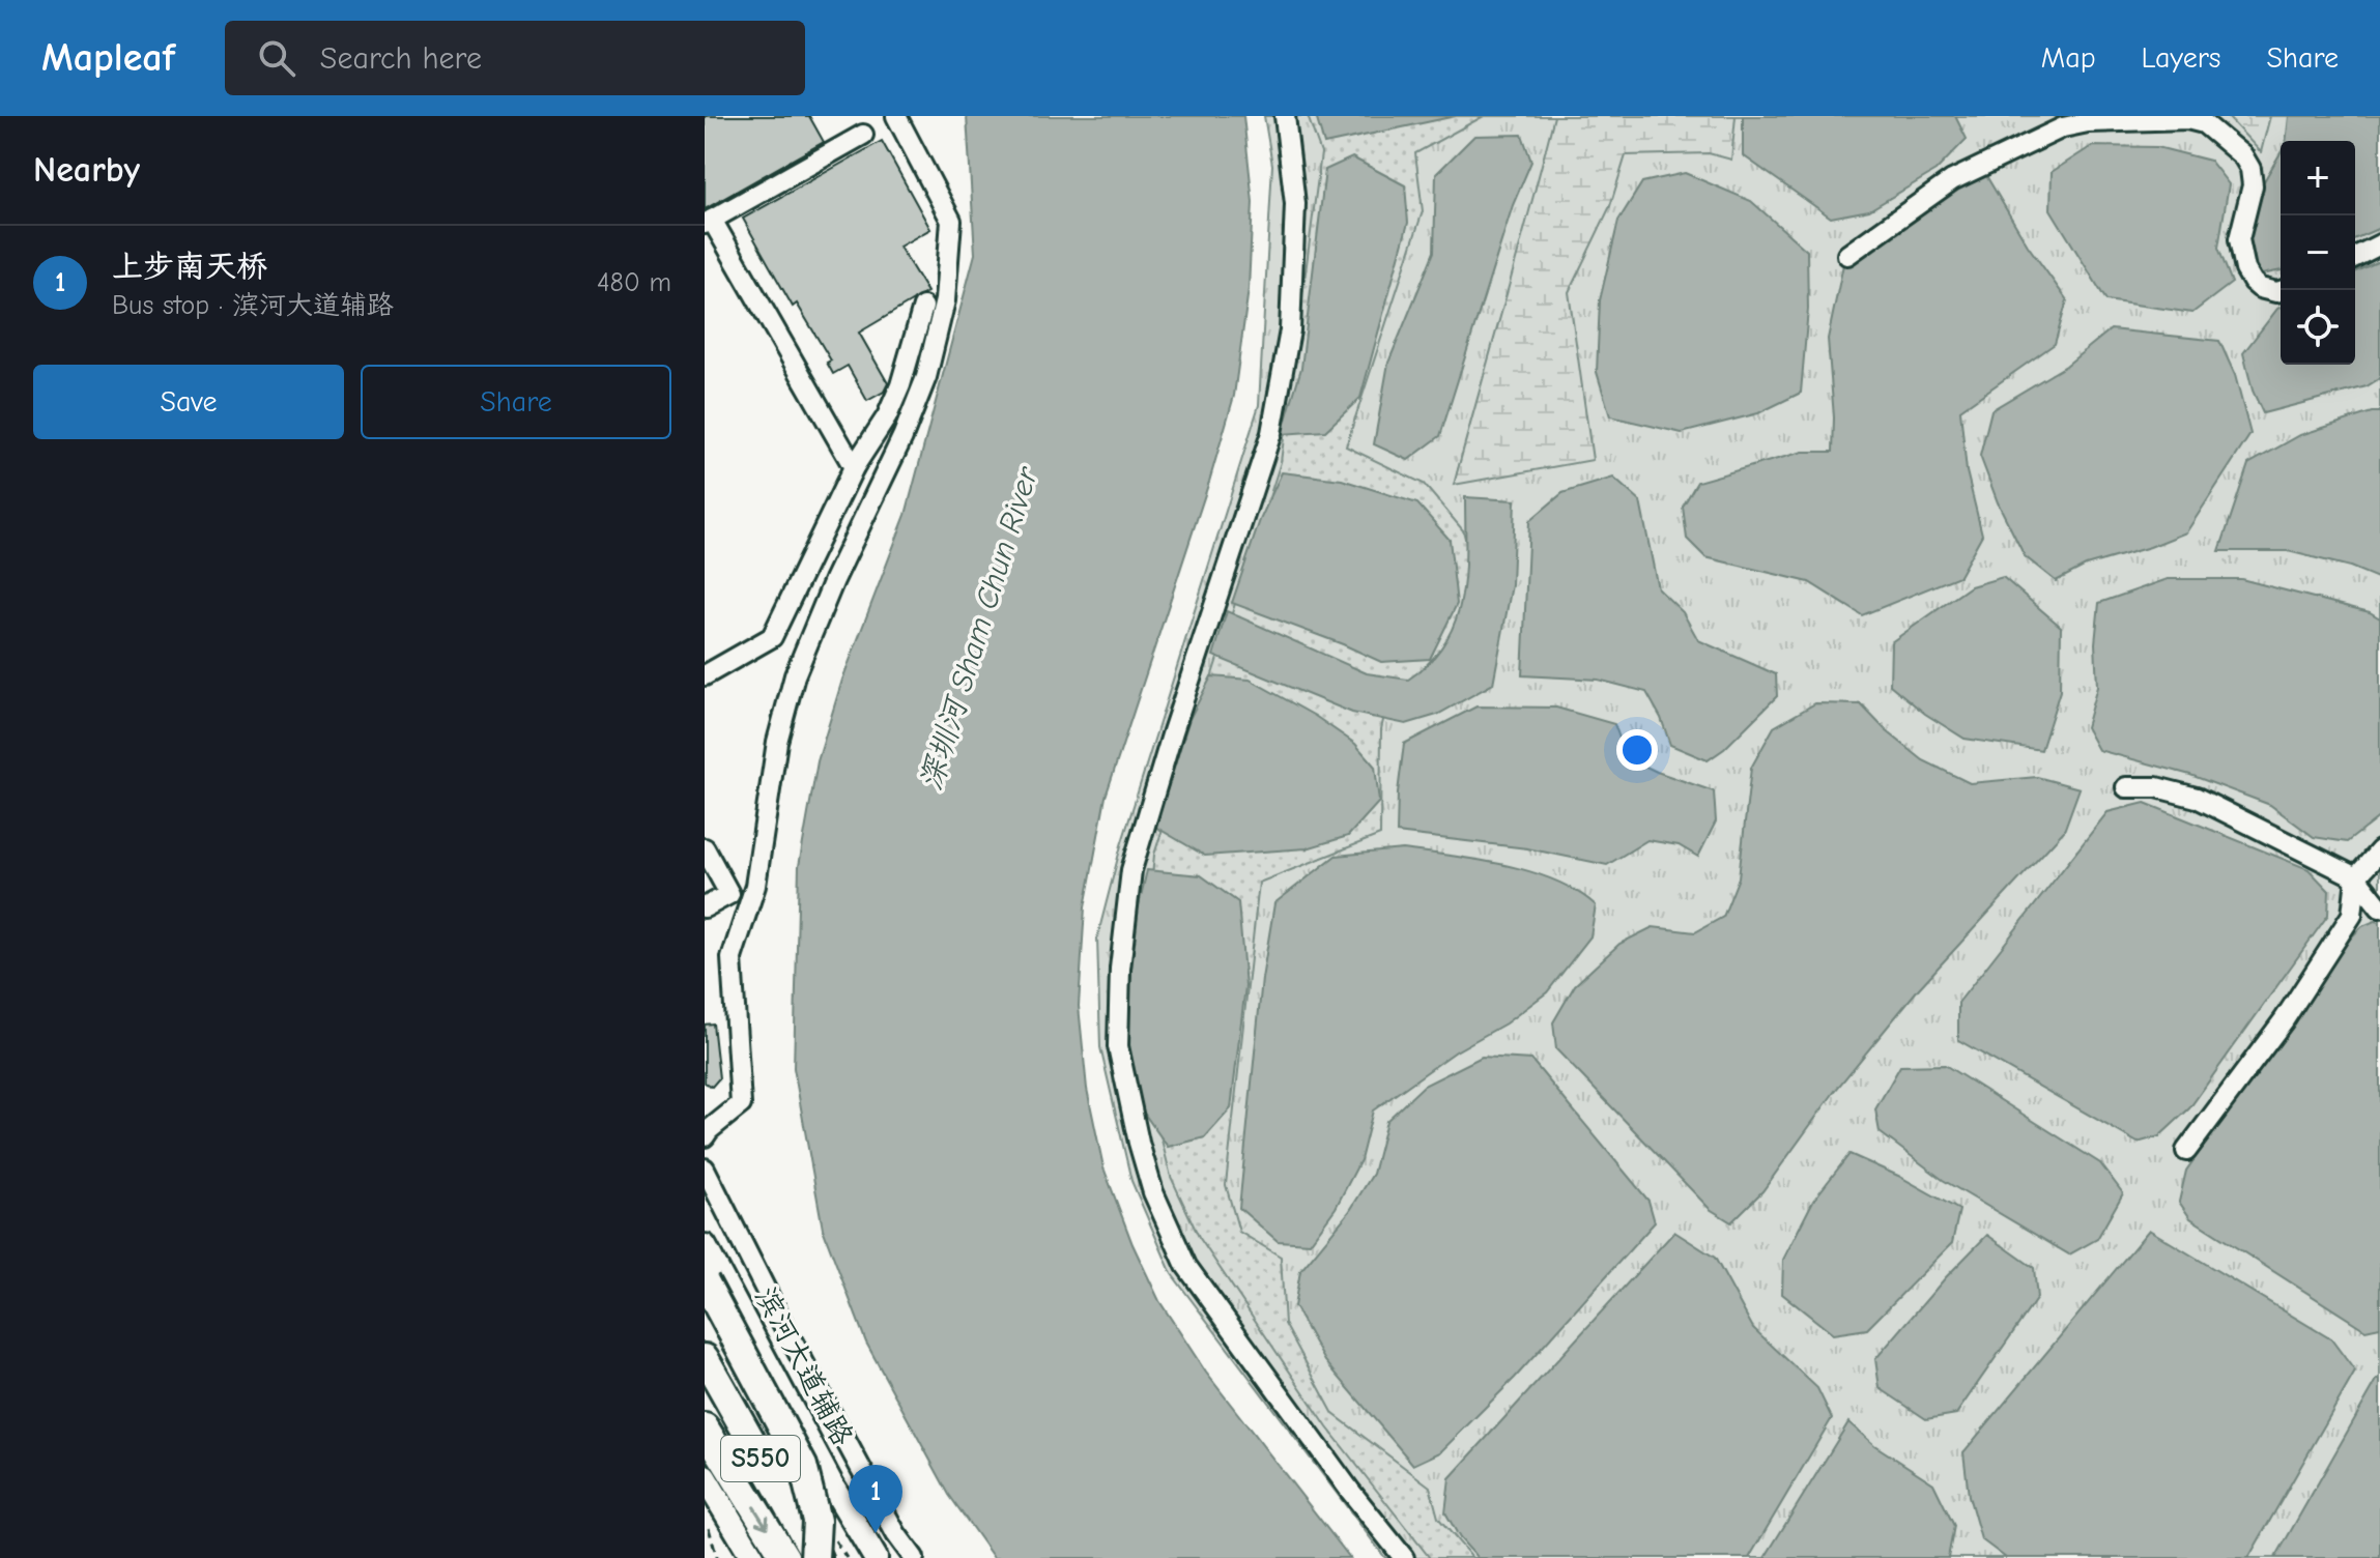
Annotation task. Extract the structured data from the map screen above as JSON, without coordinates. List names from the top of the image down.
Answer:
{
  "streets": {
    "highway": ["S550"],
    "main road": ["滨河大道辅路"]
  },
  "water": ["深圳河 Sham Chun River"],
  "page": {
    "header": "Mapleaf",
    "search": "Search here",
    "nav": ["Map", "Layers", "Share"],
    "heading": "Nearby",
    "map_buttons": ["+", "−"],
    "list": [
      {
        "mark": "1",
        "name": "上步南天桥",
        "note": "Bus stop · 滨河大道辅路",
        "value": "480 m"
      }
    ],
    "buttons": ["Save", "Share"],
    "pins": "1"
  }
}
